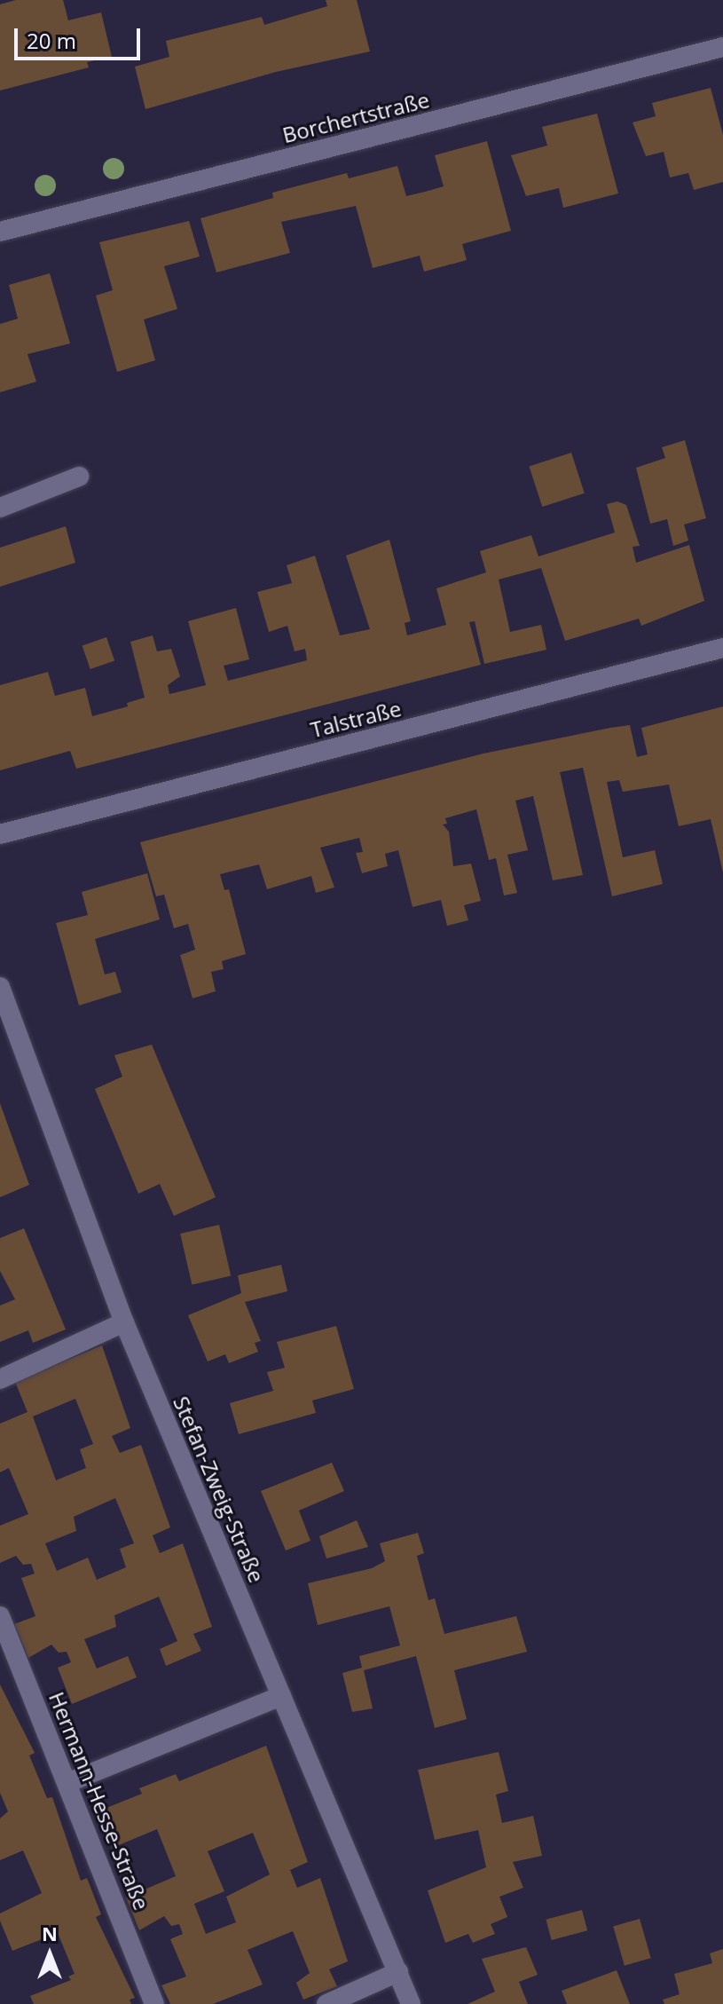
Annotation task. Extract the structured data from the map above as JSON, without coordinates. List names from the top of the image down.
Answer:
{
  "streets": {
    "street": [
      "Borchertstraße",
      "Talstraße",
      "Stefan-Zweig-Straße",
      "Hermann-Hesse-Straße"
    ]
  },
  "scale_bar": "20 m",
  "north": "top"
}
